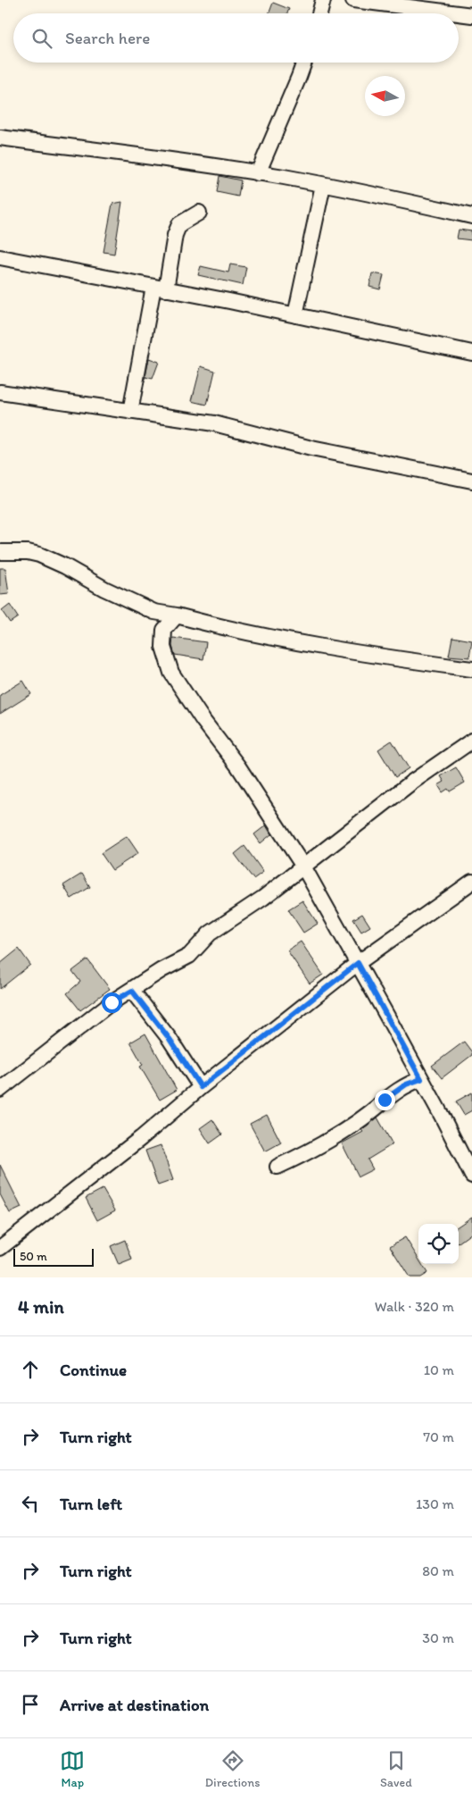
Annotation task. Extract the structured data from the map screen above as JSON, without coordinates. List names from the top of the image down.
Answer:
{
  "scale_bar": "50 m",
  "north": "left",
  "page": {
    "search": "Search here",
    "scale": "50 m",
    "heading": ["4 min", "Walk · 320 m"],
    "list": [
      ["Continue", "10 m"],
      ["Turn right", "70 m"],
      ["Turn left", "130 m"],
      ["Turn right", "80 m"],
      ["Turn right", "30 m"],
      "Arrive at destination"
    ],
    "nav": ["Map", "Directions", "Saved"]
  }
}
